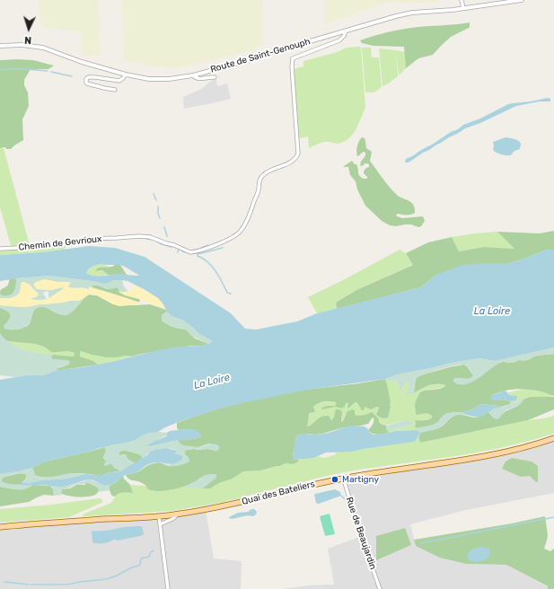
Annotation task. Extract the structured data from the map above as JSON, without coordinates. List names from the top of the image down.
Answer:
{
  "streets": {
    "main road": ["Quai des Bateliers"],
    "street": ["Route de Saint-Genouph", "Chemin de Gevrioux", "Rue de Beaujardin"]
  },
  "crossings": [
    ["Route de Saint-Genouph", "Chemin de Gevrioux"],
    ["Quai des Bateliers", "Rue de Beaujardin"]
  ],
  "water": ["La Loire"],
  "places": ["Martigny"],
  "north": "bottom"
}
